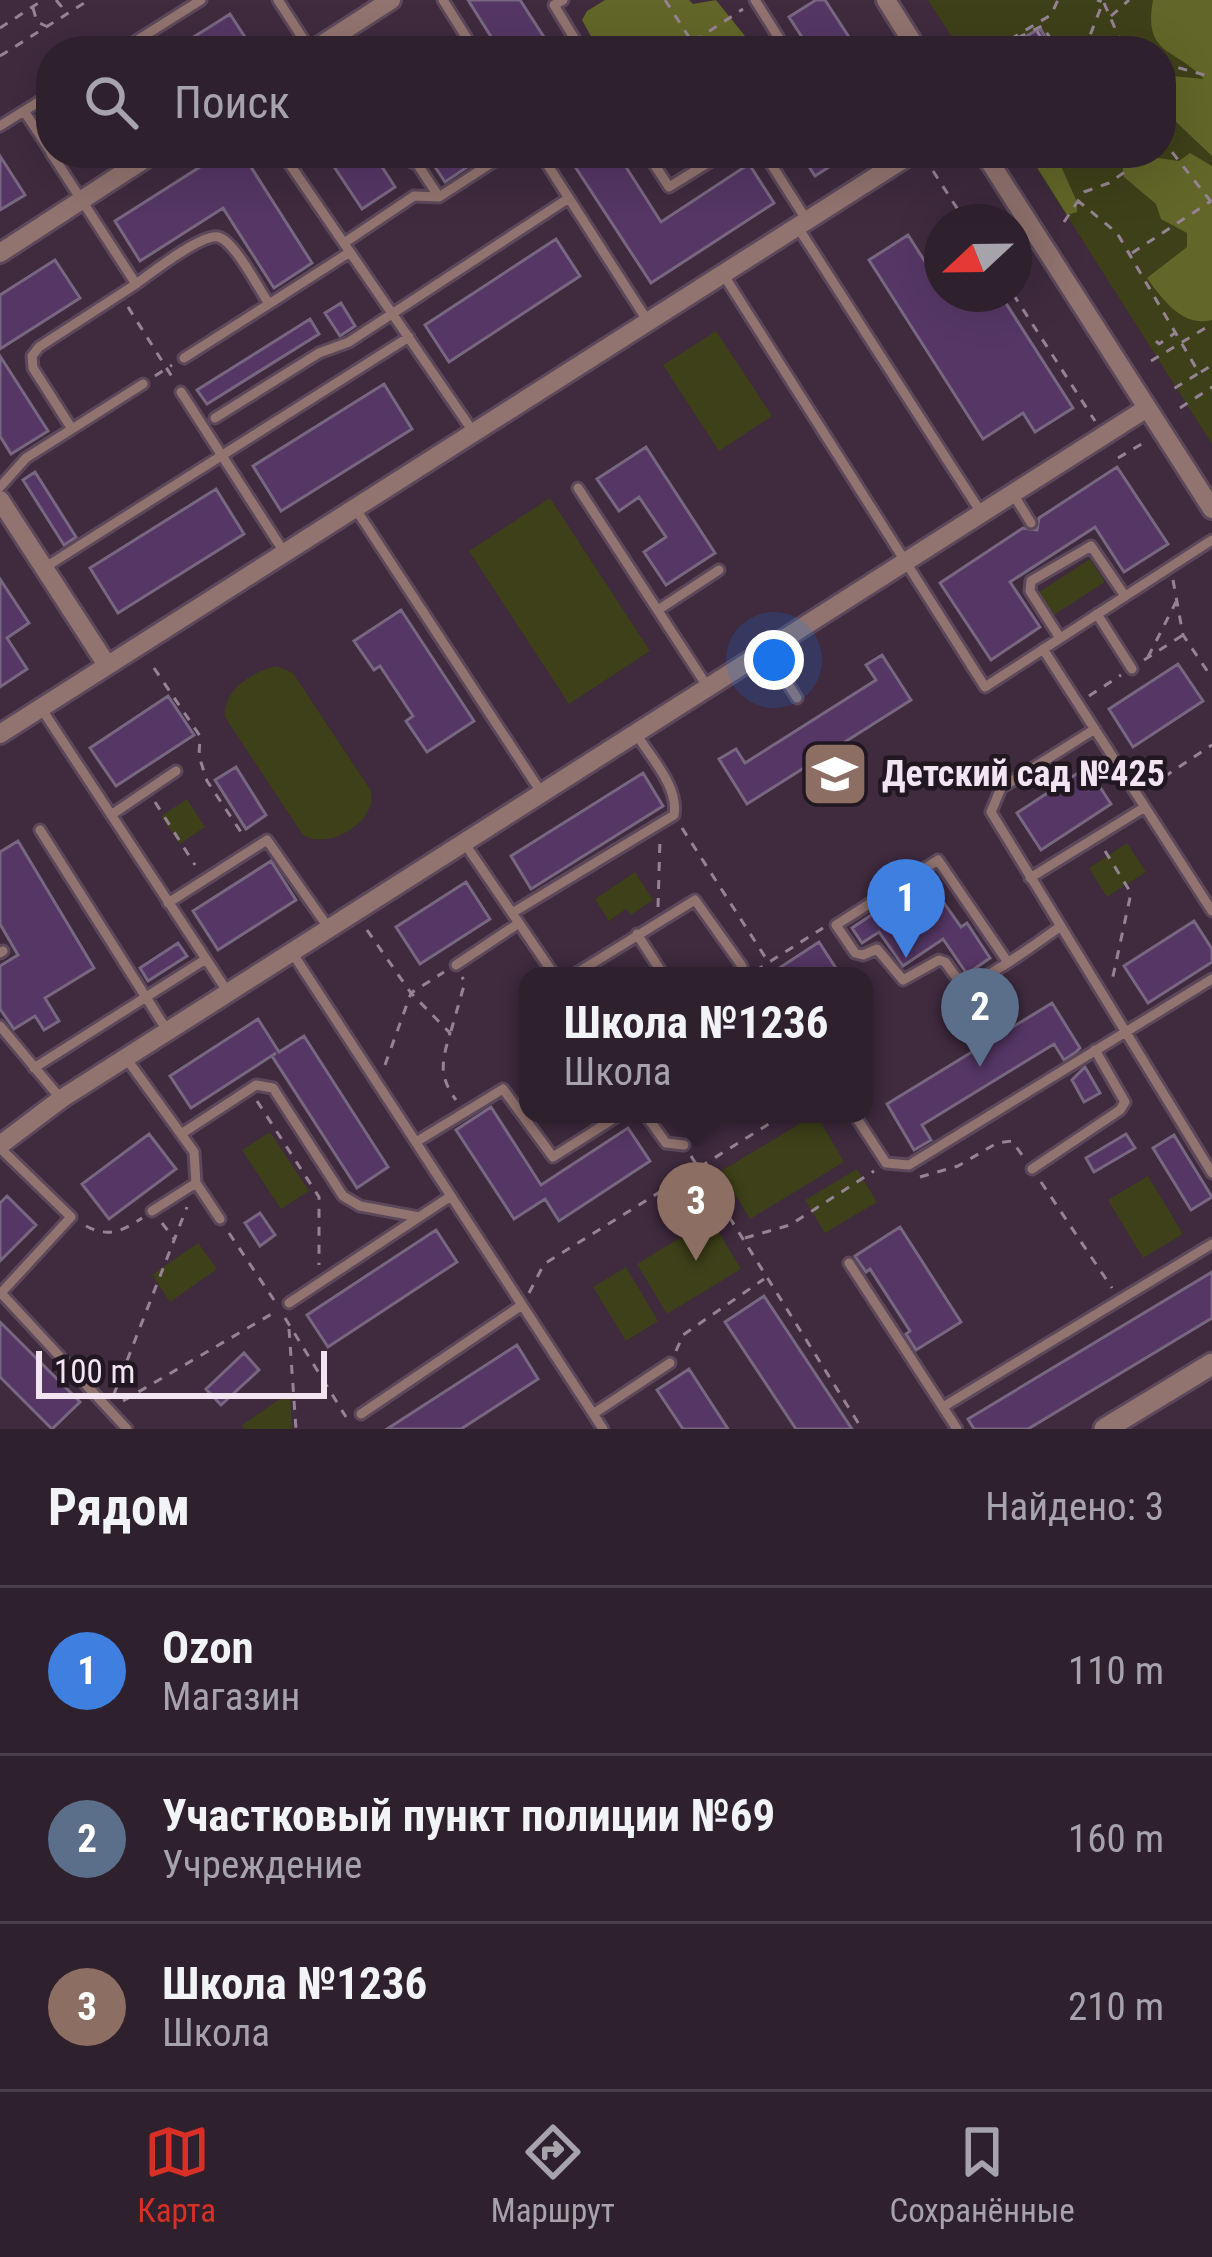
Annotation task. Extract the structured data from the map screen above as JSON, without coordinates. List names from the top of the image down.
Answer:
{
  "places": {
    "school or university": ["Детский сад №425"]
  },
  "scale_bar": "100 m",
  "north": "left",
  "page": {
    "search": "Поиск",
    "pins": ["1", "2", "3"],
    "popup": ["Школа №1236", "Школа"],
    "scale": "100 m",
    "heading": ["Рядом", "Найдено: 3"],
    "list": [
      {
        "mark": "1",
        "name": "Ozon",
        "note": "Магазин",
        "value": "110 m"
      },
      {
        "mark": "2",
        "name": "Участковый пункт полиции №69",
        "note": "Учреждение",
        "value": "160 m"
      },
      {
        "mark": "3",
        "name": "Школа №1236",
        "note": "Школа",
        "value": "210 m"
      }
    ],
    "nav": ["Карта", "Маршрут", "Сохранённые"]
  }
}
